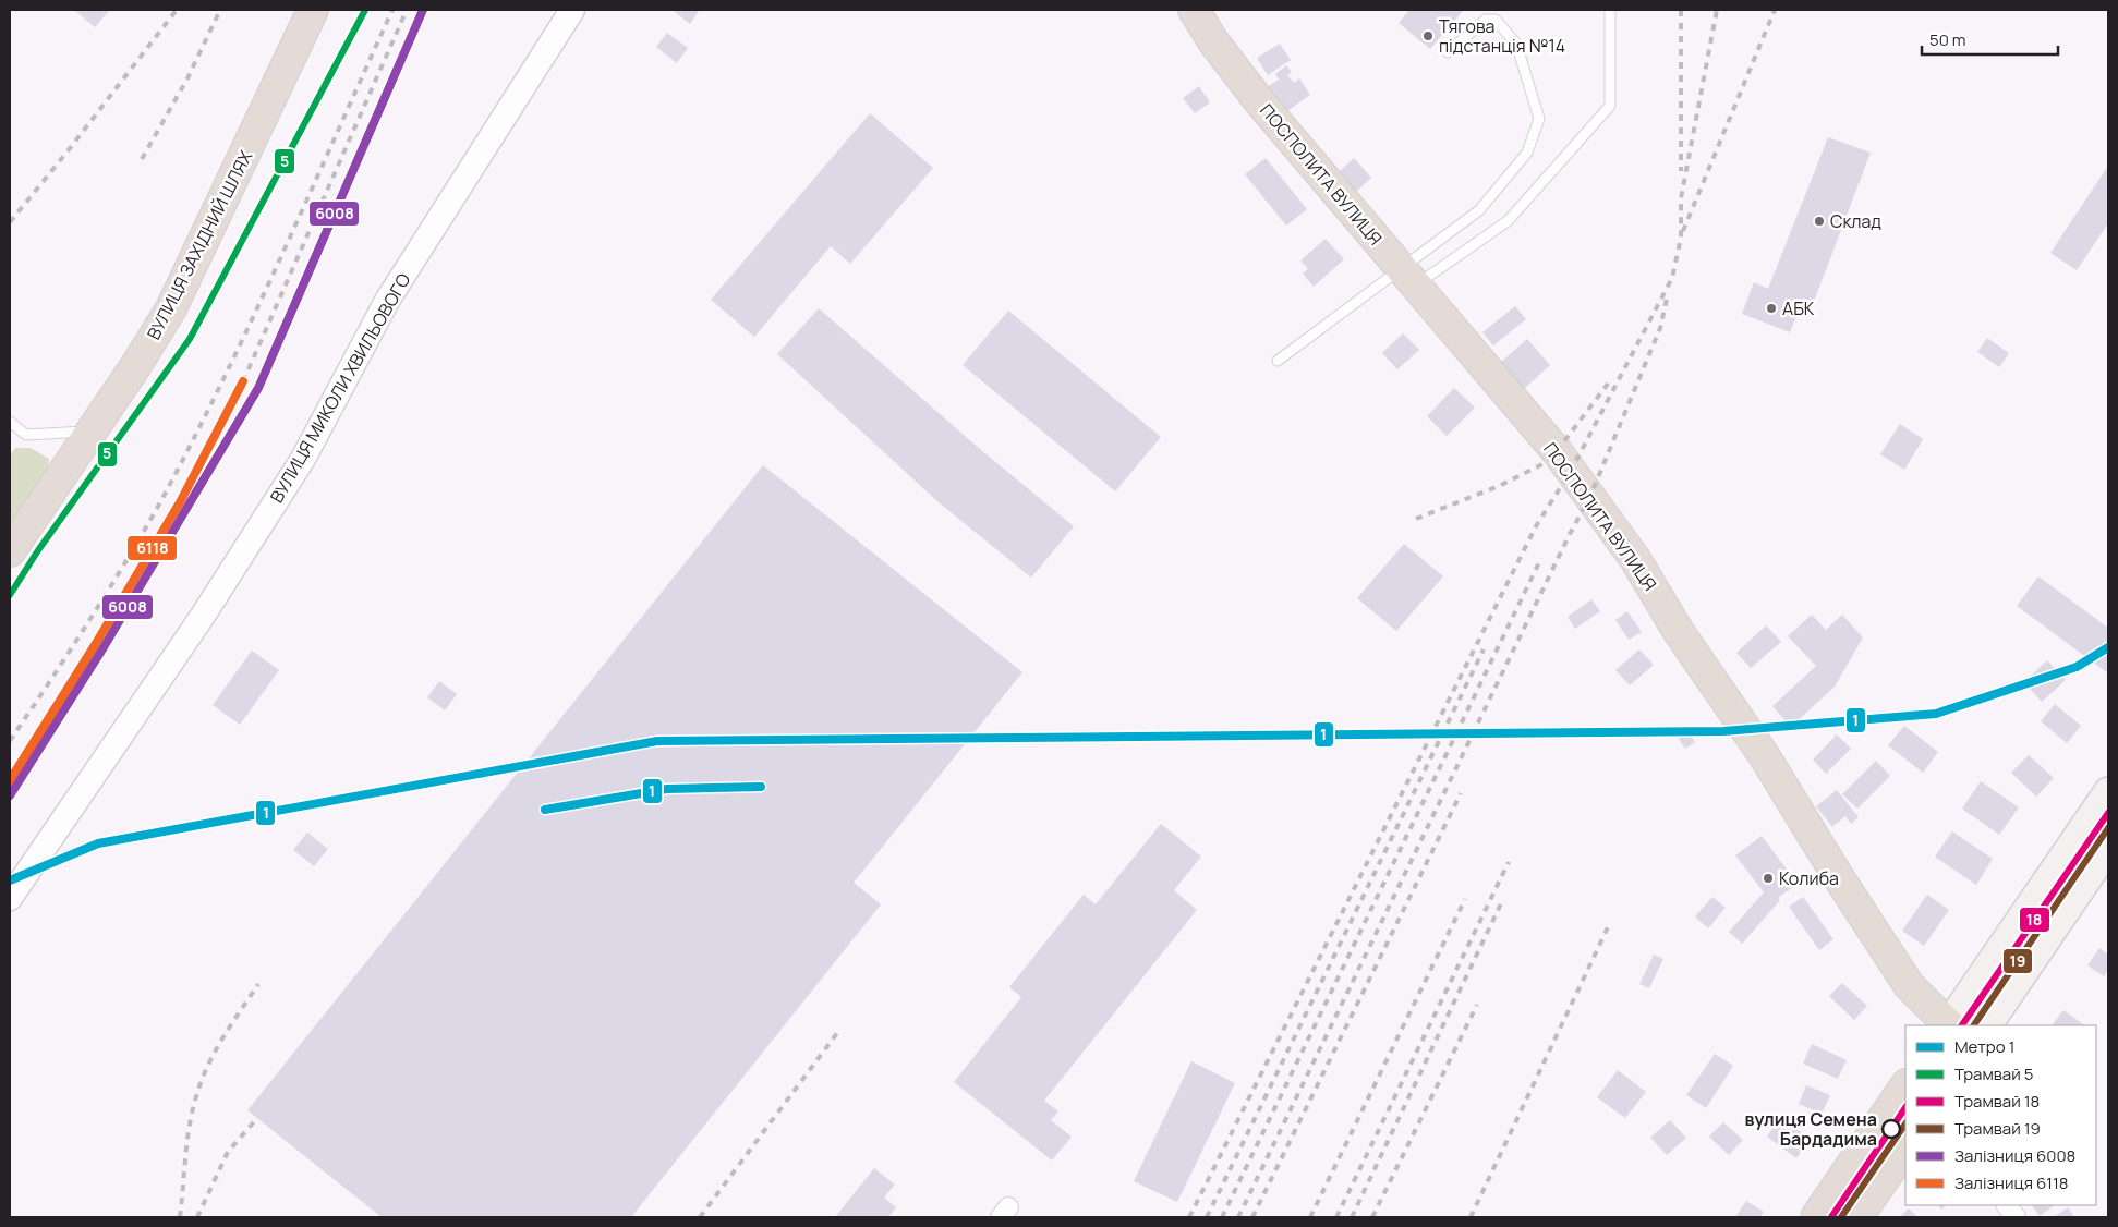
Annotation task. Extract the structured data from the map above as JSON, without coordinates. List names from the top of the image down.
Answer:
{
  "streets": {
    "highway": ["ПОСПОЛИТА ВУЛИЦЯ", "ВУЛИЦЯ ЗАХІДНИЙ ШЛЯХ"],
    "street": ["ВУЛИЦЯ МИКОЛИ ХВИЛЬОВОГО"]
  },
  "places": [
    "Тягова пiдстанцiя №14",
    "Склад",
    "АБК",
    "Колиба",
    "вулиця Семена Бардадима"
  ],
  "lines": [
    "tram line 5",
    "rail line 6008",
    "rail line 6118",
    "metro line 1",
    "tram line 18",
    "tram line 19"
  ],
  "legend": [
    "Метро 1",
    "Трамвай 5",
    "Трамвай 18",
    "Трамвай 19",
    "Залізниця 6008",
    "Залізниця 6118"
  ],
  "scale_bar": "50 m"
}
